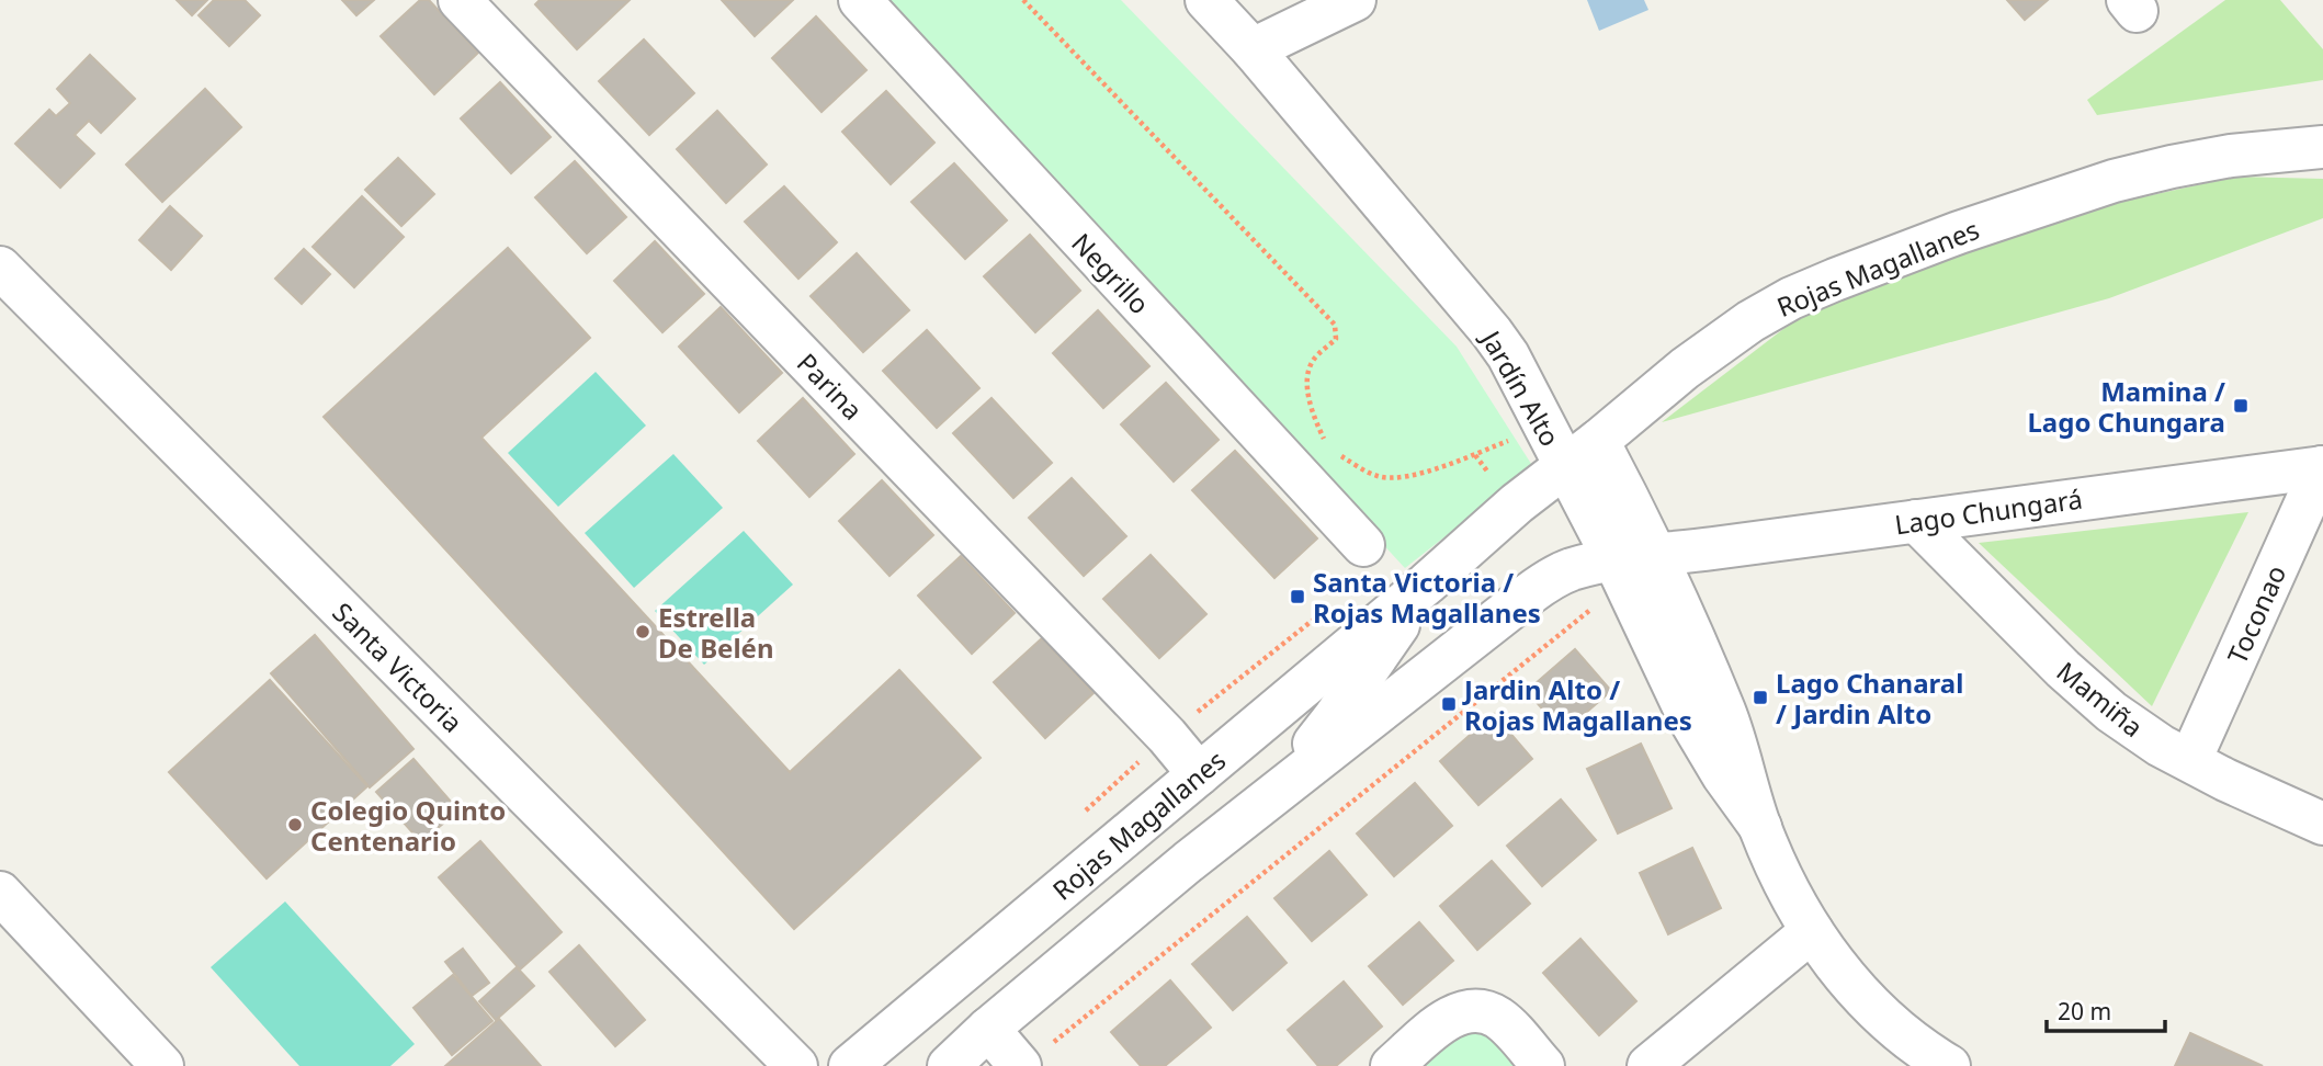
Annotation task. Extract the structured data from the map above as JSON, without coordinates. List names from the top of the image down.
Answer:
{
  "streets": {
    "street": [
      "Rojas Magallanes",
      "Negrillo",
      "Parina",
      "Jardín Alto",
      "Lago Chungará",
      "Toconao",
      "Santa Victoria",
      "Mamiña"
    ]
  },
  "crossings": [
    ["Rojas Magallanes", "Parina"],
    ["Rojas Magallanes", "Jardín Alto"],
    ["Rojas Magallanes", "Lago Chungará"],
    ["Jardín Alto", "Lago Chungará"],
    ["Lago Chungará", "Toconao"],
    ["Lago Chungará", "Mamiña"],
    ["Toconao", "Mamiña"]
  ],
  "places": {
    "transit": [
      "Mamina / Lago Chungara",
      "Santa Victoria / Rojas Magallanes",
      "Lago Chanaral / Jardin Alto",
      "Jardin Alto / Rojas Magallanes"
    ],
    "other": ["Estrella De Belén", "Colegio Quinto Centenario"]
  },
  "scale_bar": "20 m"
}
